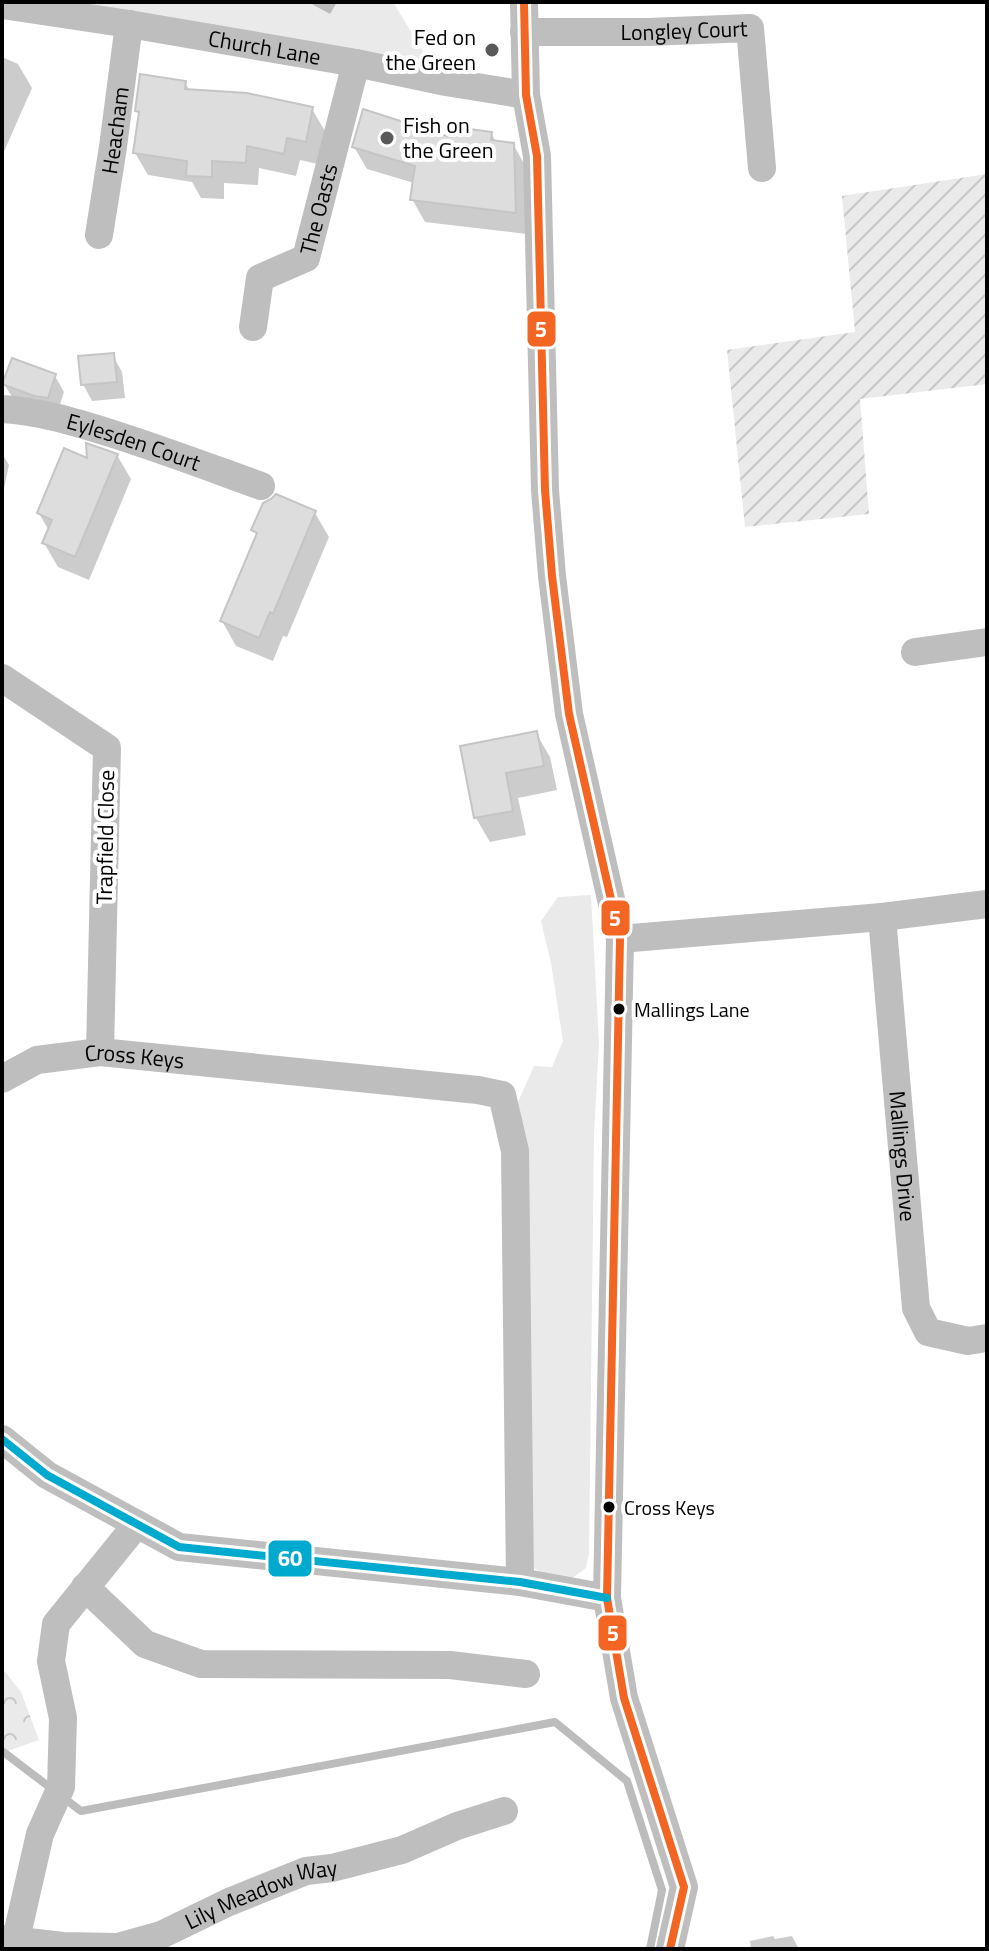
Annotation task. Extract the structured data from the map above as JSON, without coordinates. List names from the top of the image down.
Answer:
{
  "streets": {
    "street": [
      "Longley Court",
      "Church Lane",
      "Heacham",
      "The Oasts",
      "Eylesden Court",
      "Trapfield Close",
      "Cross Keys",
      "Mallings Drive",
      "Lily Meadow Way"
    ]
  },
  "crossings": [
    ["Church Lane", "Heacham"],
    ["Church Lane", "The Oasts"],
    ["Trapfield Close", "Cross Keys"]
  ],
  "places": [
    "Fed on the Green",
    "Fish on the Green",
    "Mallings Lane",
    "Cross Keys"
  ],
  "lines": ["transit line 5", "transit line 60"]
}
